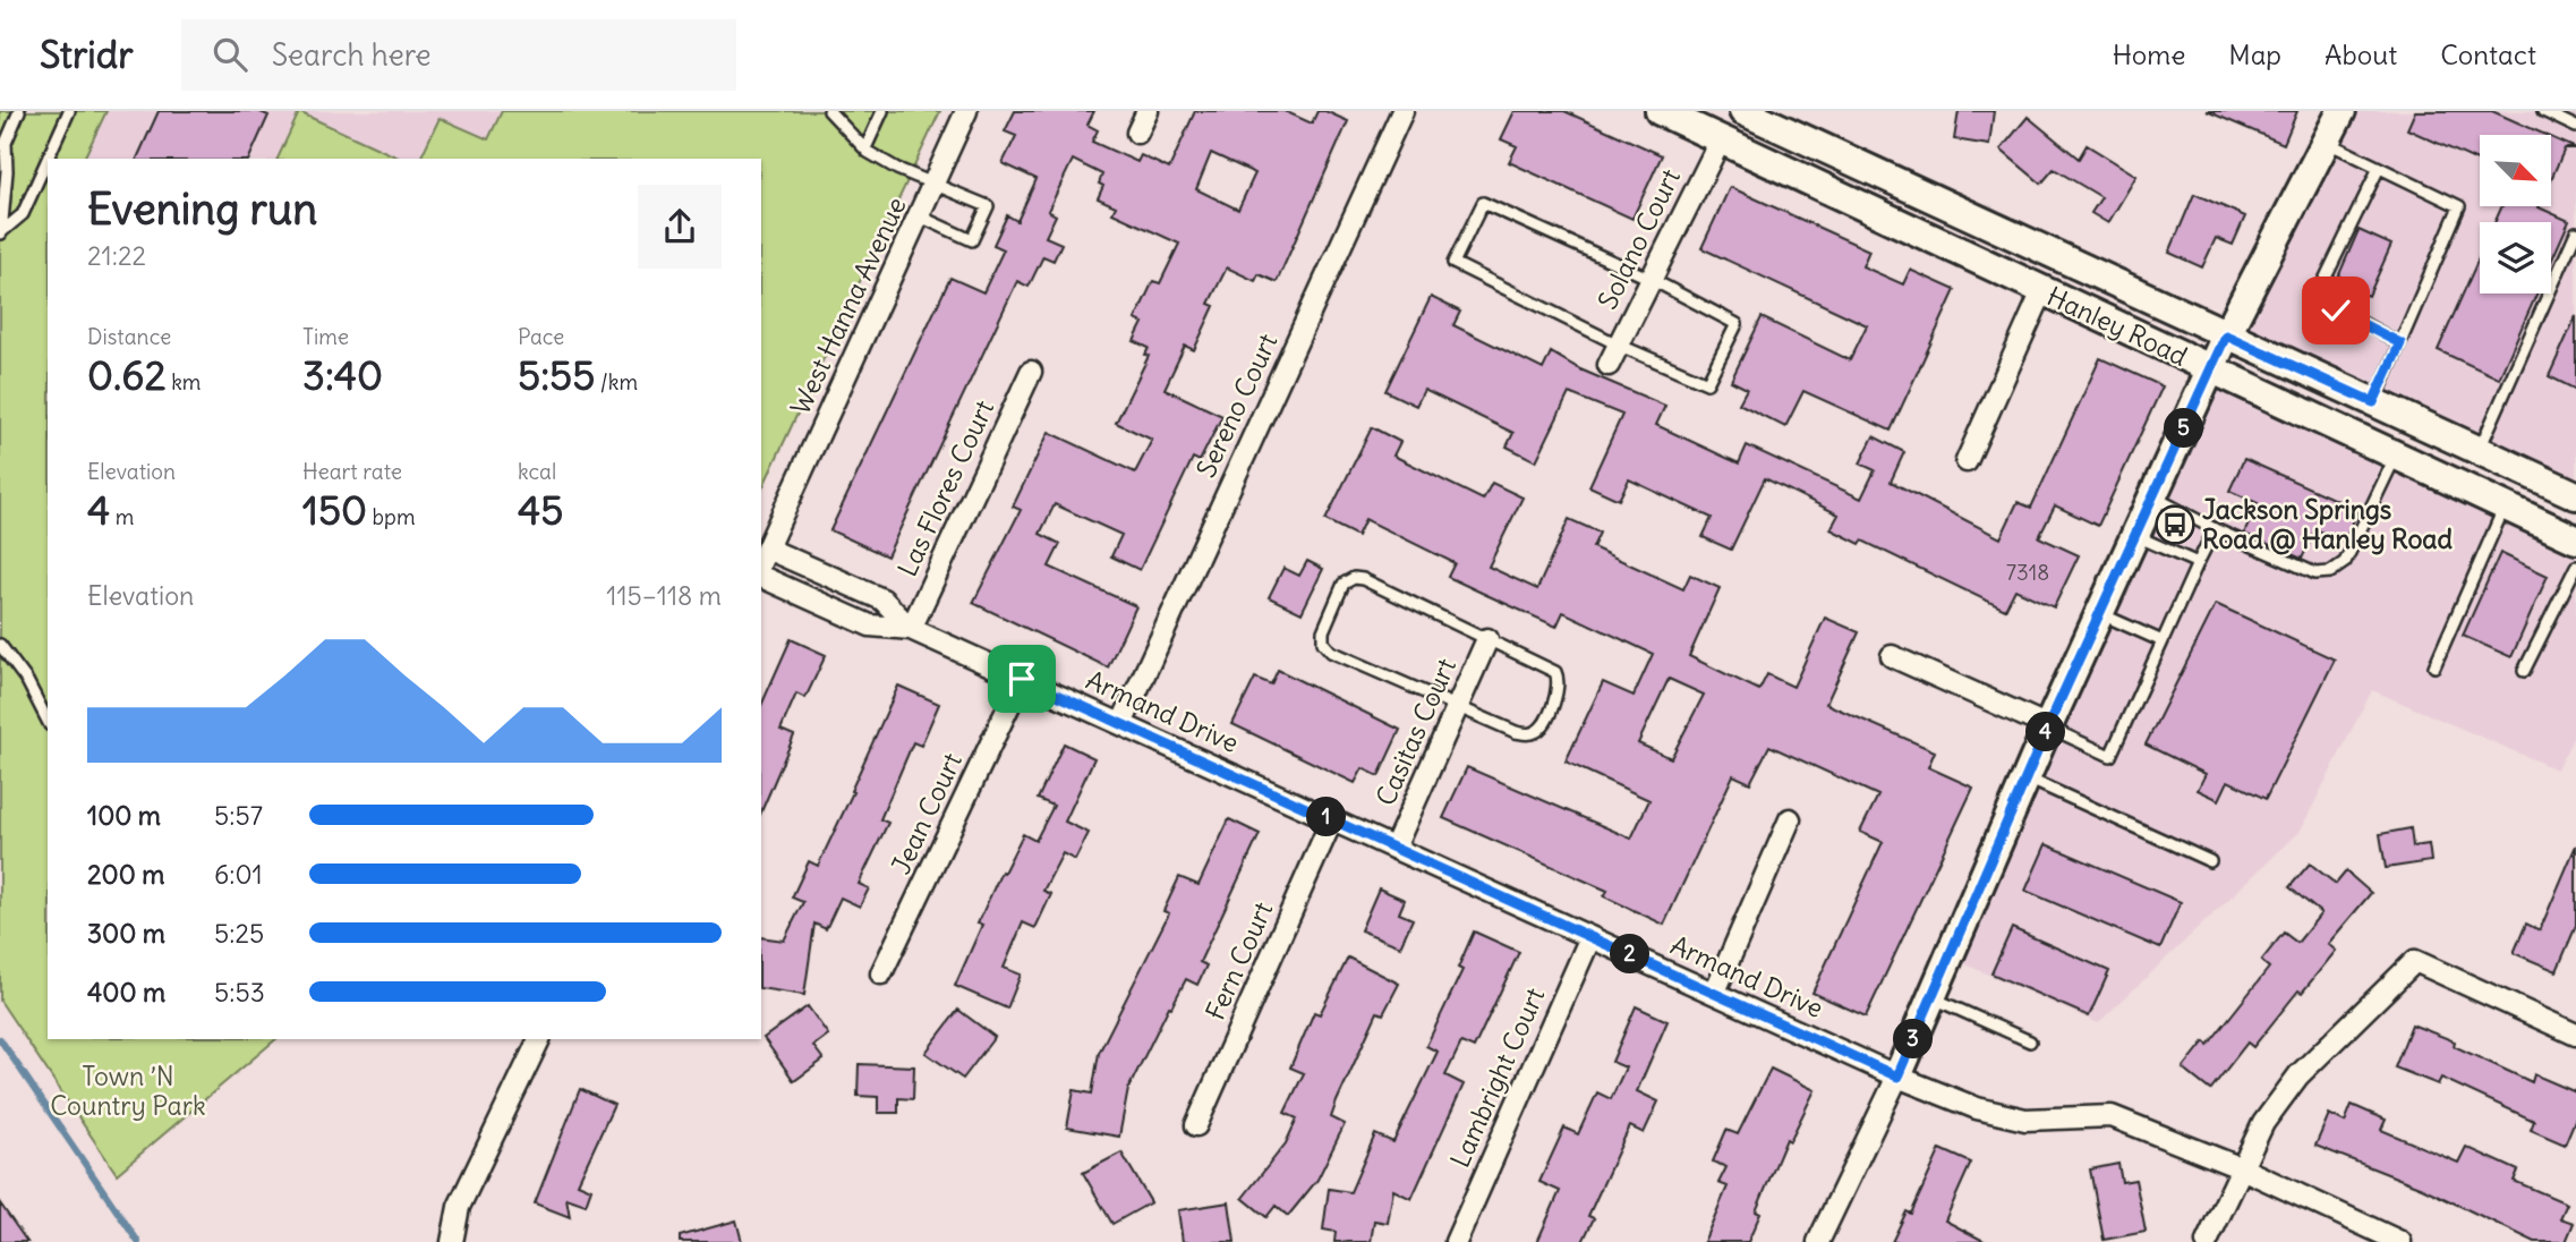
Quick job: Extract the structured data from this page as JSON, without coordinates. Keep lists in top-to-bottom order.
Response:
{
  "streets": {
    "main road": ["Hanley Road"],
    "street": [
      "Solano Court",
      "West Hanna Avenue",
      "Sereno Court",
      "Las Flores Court",
      "Armand Drive",
      "Casitas Court",
      "Jean Court",
      "Fern Court",
      "Lambright Court"
    ]
  },
  "crossings": [
    ["Solano Court", "Hanley Road"],
    ["West Hanna Avenue", "Armand Drive"],
    ["Sereno Court", "Armand Drive"],
    ["Las Flores Court", "Armand Drive"],
    ["Armand Drive", "Casitas Court"],
    ["Armand Drive", "Jean Court"],
    ["Armand Drive", "Fern Court"],
    ["Armand Drive", "Lambright Court"]
  ],
  "parks": ["Town ’N Country Park"],
  "places": {
    "bus stop": ["Jackson Springs Road @ Hanley Road"]
  },
  "house_numbers": ["7318"],
  "north": "bottom right",
  "page": {
    "header": "Stridr",
    "search": "Search here",
    "nav": [
      "Home",
      "Map",
      "About",
      "Contact"
    ],
    "heading": ["Evening run", "21:22"],
    "stats": [
      ["Distance", "0.62 km"],
      ["Time", "3:40"],
      ["Pace", "5:55 /km"],
      ["Elevation", "4 m"],
      ["Heart rate", "150 bpm"],
      ["kcal", "45"]
    ],
    "pins": [
      "5",
      "4",
      "1",
      "2",
      "3"
    ],
    "chart": ["Elevation", "115–118 m"],
    "list": [
      {
        "name": "100 m",
        "note": "5:57"
      },
      {
        "name": "200 m",
        "note": "6:01"
      },
      {
        "name": "300 m",
        "note": "5:25"
      },
      {
        "name": "400 m",
        "note": "5:53"
      }
    ]
  }
}
